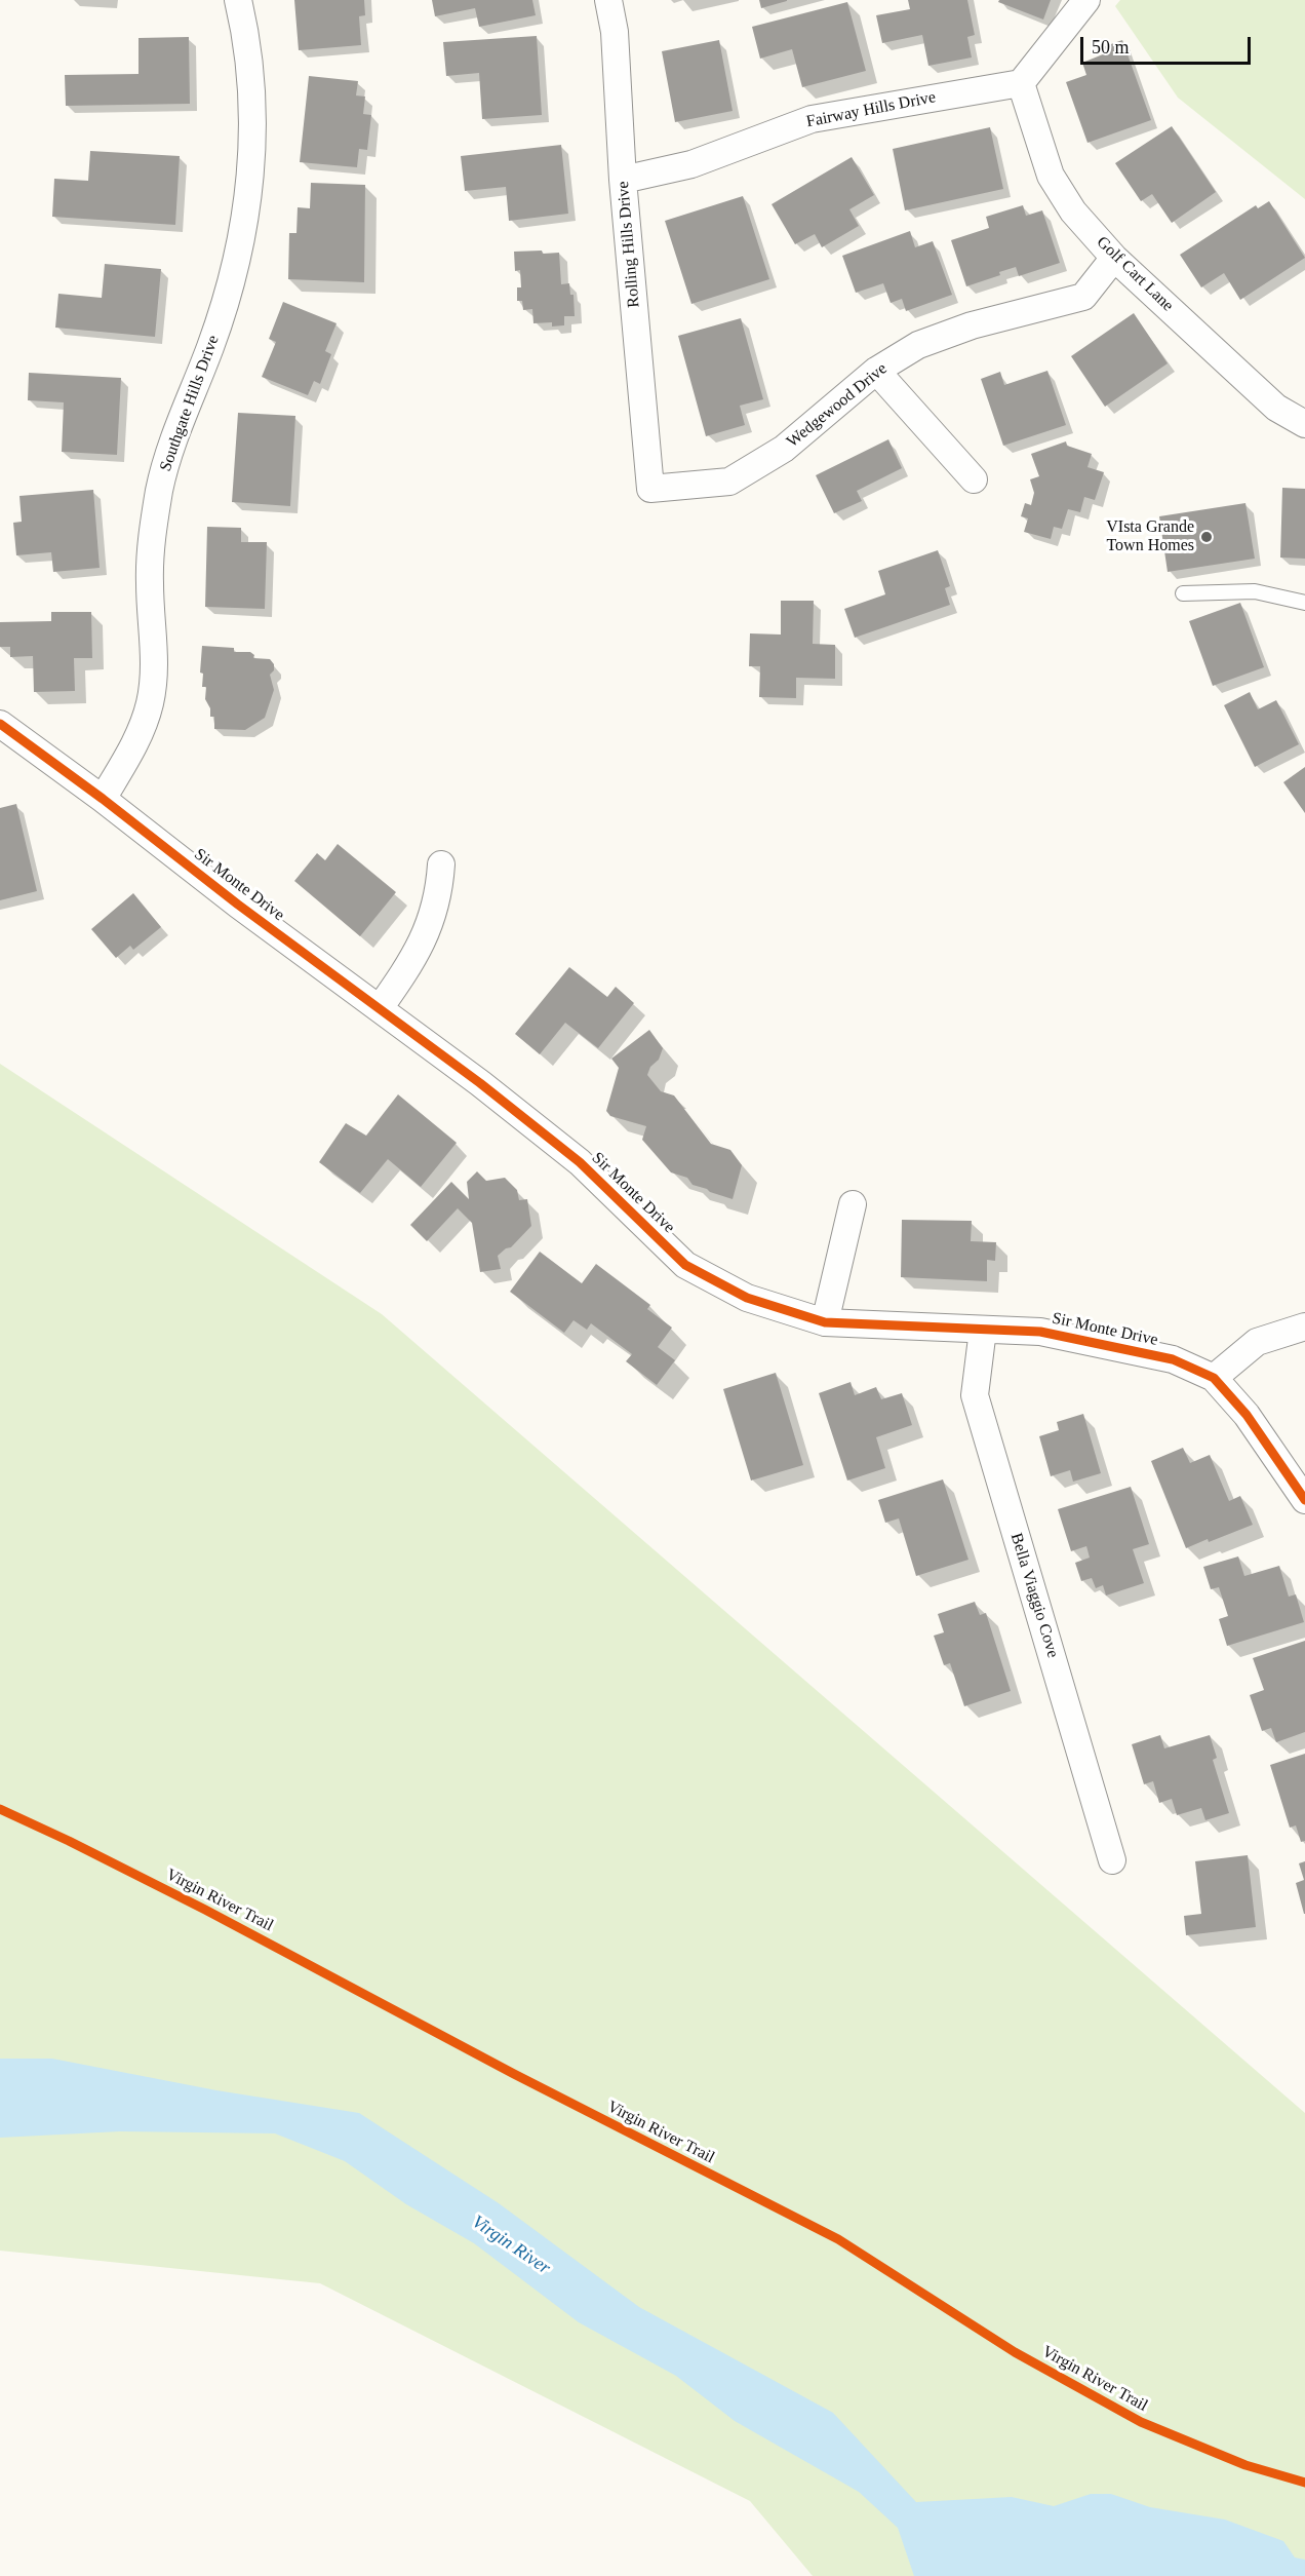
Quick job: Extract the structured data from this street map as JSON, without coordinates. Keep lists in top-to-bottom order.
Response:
{
  "streets": {
    "street": [
      "Fairway Hills Drive",
      "Rolling Hills Drive",
      "Golf Cart Lane",
      "Southgate Hills Drive",
      "Wedgewood Drive",
      "Sir Monte Drive",
      "Bella Viaggio Cove"
    ],
    "cycle path": ["Virgin River Trail"]
  },
  "crossings": [
    ["Fairway Hills Drive", "Rolling Hills Drive"],
    ["Fairway Hills Drive", "Golf Cart Lane"],
    ["Rolling Hills Drive", "Wedgewood Drive"],
    ["Golf Cart Lane", "Wedgewood Drive"],
    ["Southgate Hills Drive", "Sir Monte Drive"],
    ["Sir Monte Drive", "Bella Viaggio Cove"]
  ],
  "water": ["Virgin River"],
  "places": ["VIsta Grande Town Homes"],
  "scale_bar": "50 m"
}
